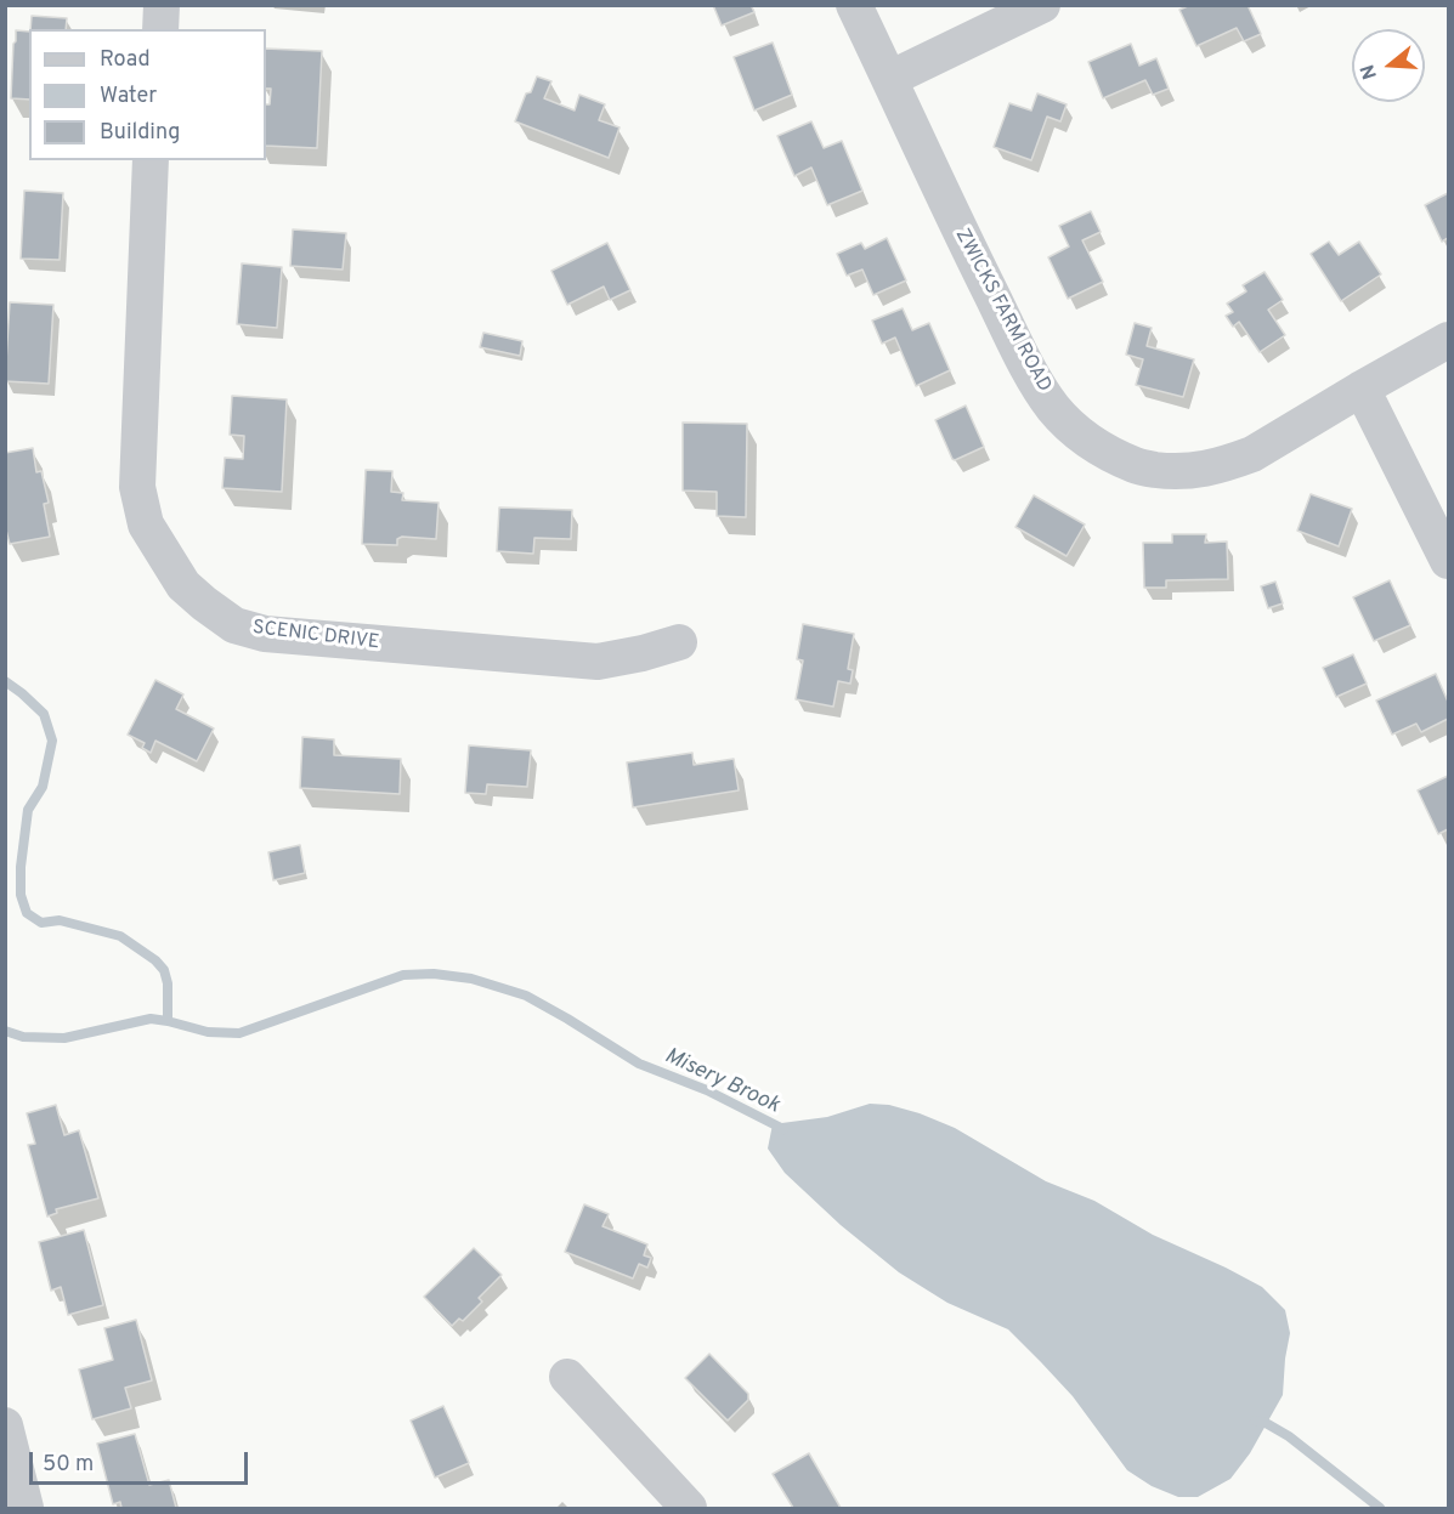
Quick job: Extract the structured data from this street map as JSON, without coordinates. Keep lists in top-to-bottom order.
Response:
{
  "streets": {
    "street": ["ZWICKS FARM ROAD", "SCENIC DRIVE"]
  },
  "water": ["Misery Brook"],
  "legend": ["Road", "Water", "Building"],
  "scale_bar": "50 m",
  "north": "left"
}
